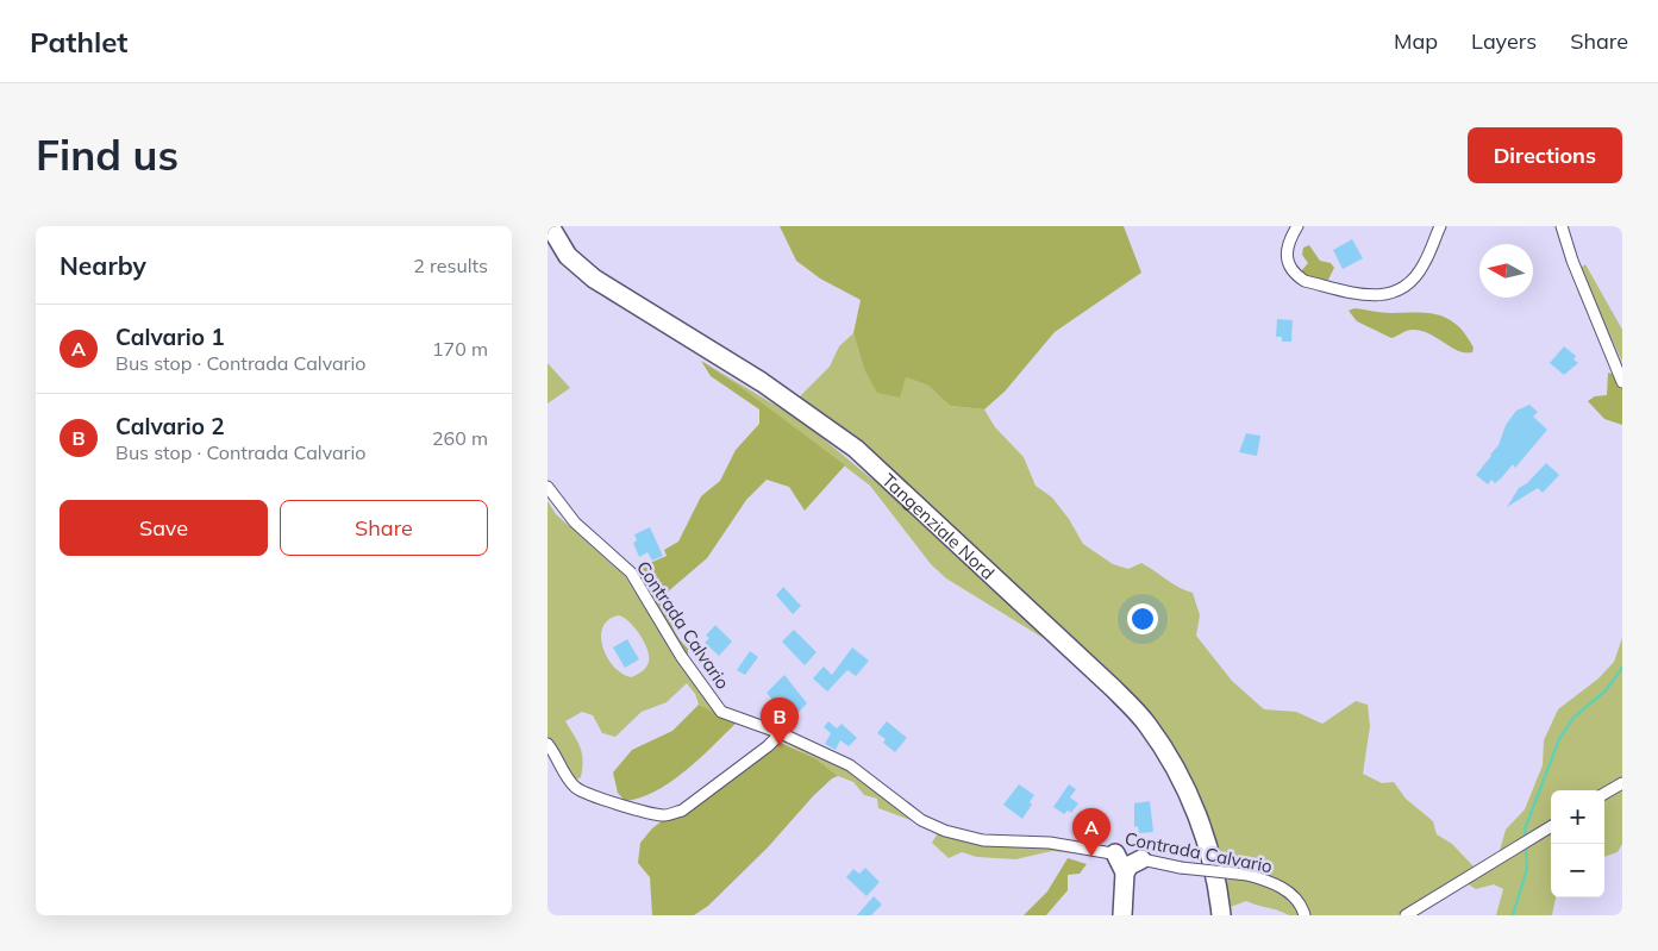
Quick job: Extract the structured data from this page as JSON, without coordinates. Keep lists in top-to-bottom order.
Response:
{
  "streets": {
    "main road": ["Tangenziale Nord"],
    "street": ["Contrada Calvario"]
  },
  "north": "left",
  "page": {
    "header": "Pathlet",
    "nav": ["Map", "Layers", "Share"],
    "buttons": [
      "Directions",
      ["Save", "Share"]
    ],
    "title": "Find us",
    "heading": ["Nearby", "2 results"],
    "list": [
      {
        "mark": "A",
        "name": "Calvario 1",
        "note": "Bus stop · Contrada Calvario",
        "value": "170 m"
      },
      {
        "mark": "B",
        "name": "Calvario 2",
        "note": "Bus stop · Contrada Calvario",
        "value": "260 m"
      }
    ],
    "pins": ["B", "A"],
    "map_buttons": ["+", "−"]
  }
}
